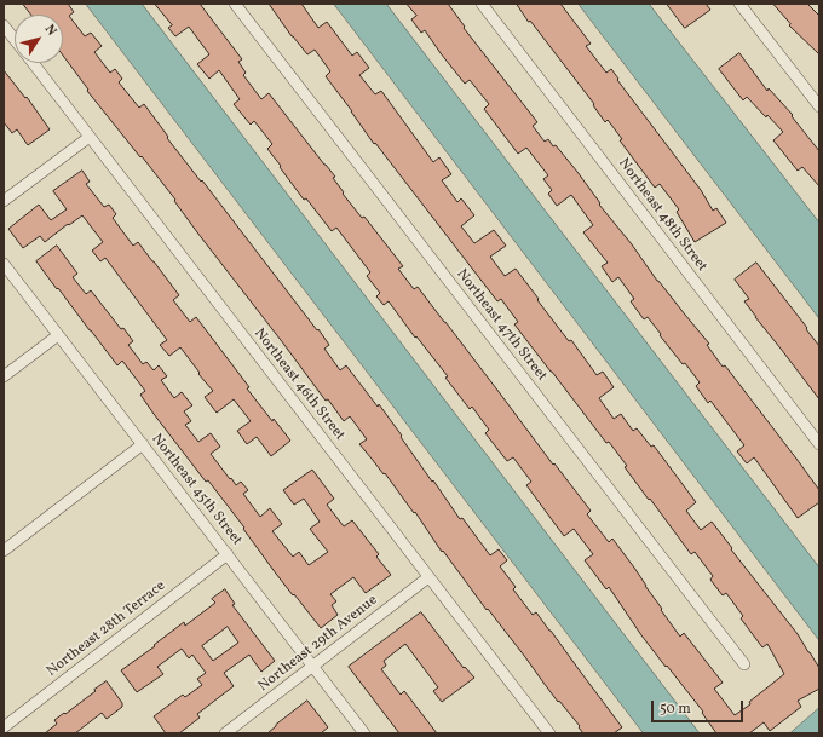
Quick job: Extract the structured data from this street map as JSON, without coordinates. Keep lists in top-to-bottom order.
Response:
{
  "streets": {
    "street": [
      "Northeast 48th Street",
      "Northeast 47th Street",
      "Northeast 46th Street",
      "Northeast 45th Street",
      "Northeast 28th Terrace",
      "Northeast 29th Avenue"
    ]
  },
  "crossings": [
    ["Northeast 46th Street", "Northeast 29th Avenue"],
    ["Northeast 45th Street", "Northeast 28th Terrace"],
    ["Northeast 45th Street", "Northeast 29th Avenue"]
  ],
  "scale_bar": "50 m",
  "north": "top right"
}
